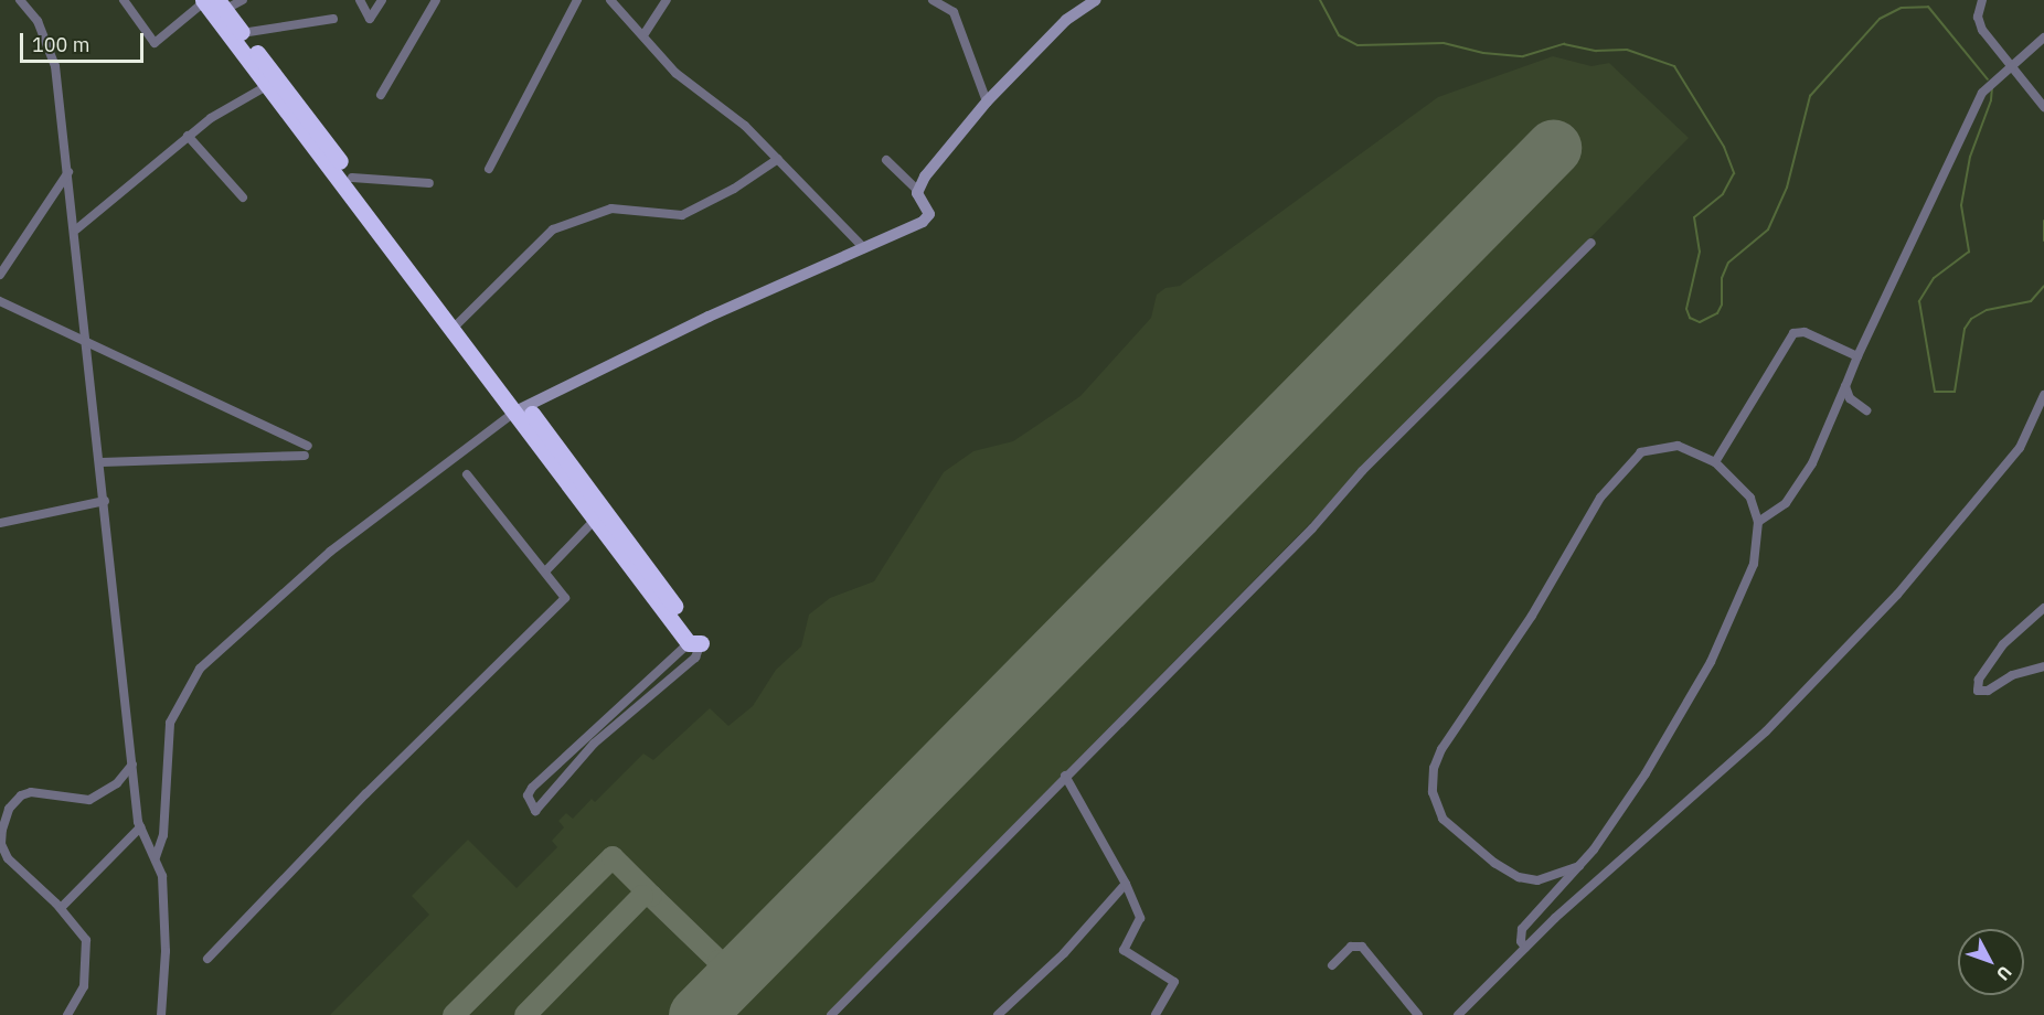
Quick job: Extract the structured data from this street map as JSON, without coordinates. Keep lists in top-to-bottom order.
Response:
{
  "scale_bar": "100 m",
  "north": "bottom right"
}
